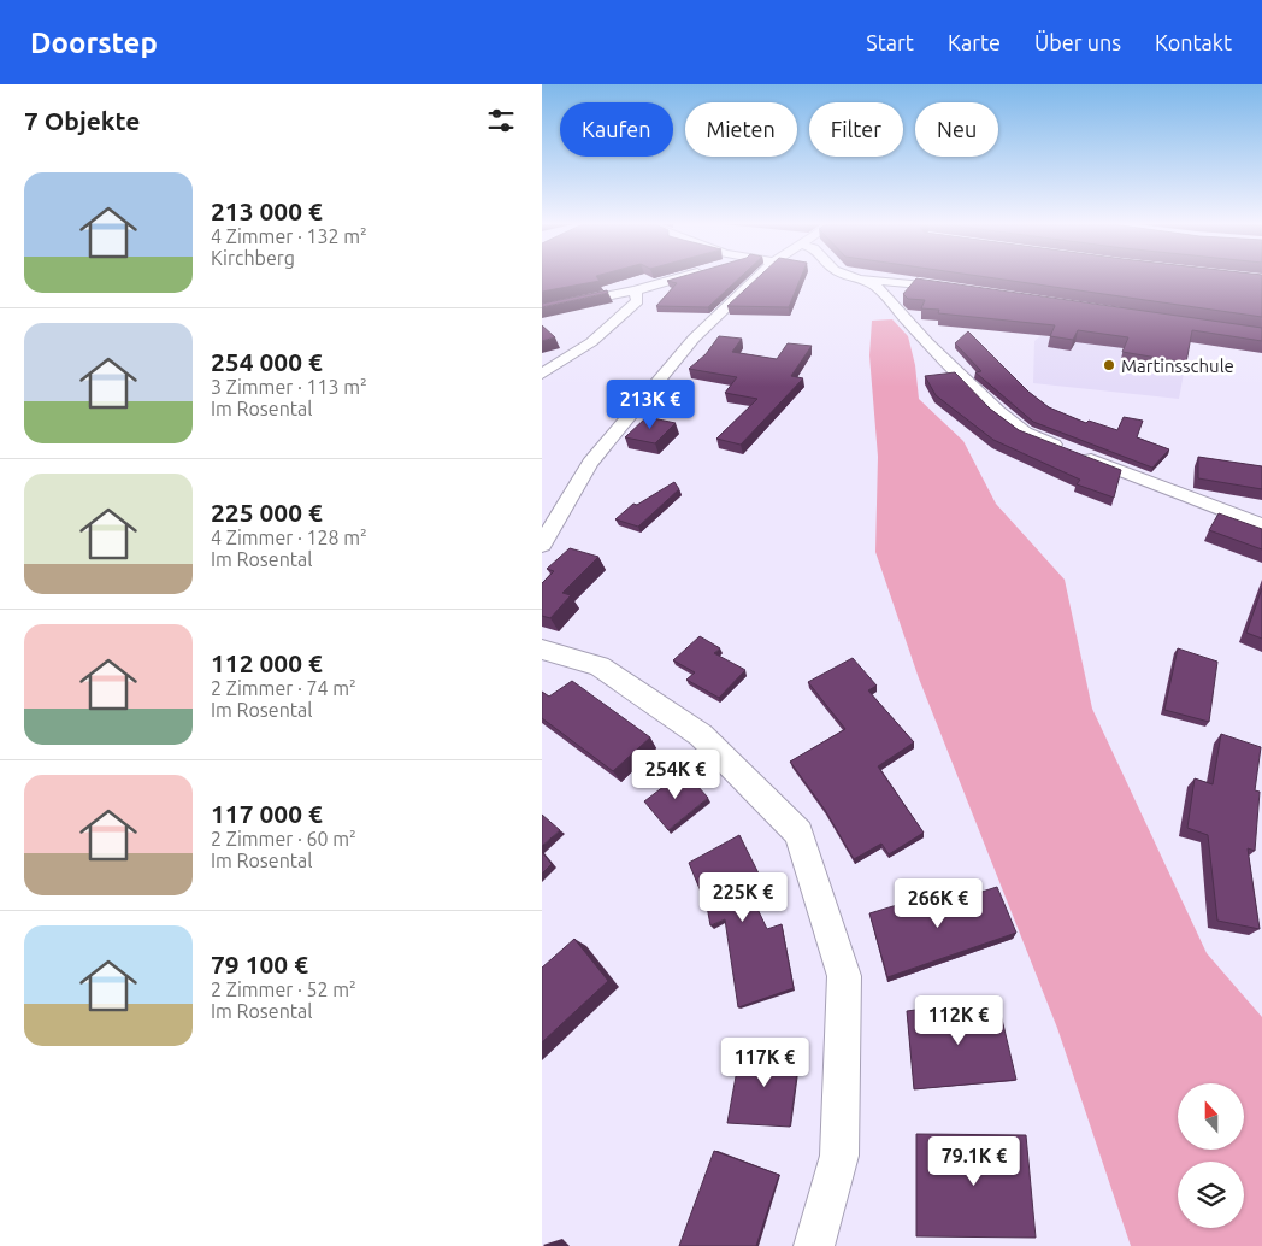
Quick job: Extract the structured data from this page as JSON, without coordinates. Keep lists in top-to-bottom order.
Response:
{
  "places": ["Martinsschule"],
  "north": "top",
  "page": {
    "header": "Doorstep",
    "nav": [
      "Start",
      "Karte",
      "Über uns",
      "Kontakt"
    ],
    "heading": "7 Objekte",
    "chip": [
      "Kaufen",
      "Mieten",
      "Filter",
      "Neu"
    ],
    "list": [
      {
        "name": "213 000 €",
        "note": "4 Zimmer · 132 m² · Kirchberg"
      },
      {
        "name": "254 000 €",
        "note": "3 Zimmer · 113 m² · Im Rosental"
      },
      {
        "name": "225 000 €",
        "note": "4 Zimmer · 128 m² · Im Rosental"
      },
      {
        "name": "112 000 €",
        "note": "2 Zimmer · 74 m² · Im Rosental"
      },
      {
        "name": "117 000 €",
        "note": "2 Zimmer · 60 m² · Im Rosental"
      },
      {
        "name": "79 100 €",
        "note": "2 Zimmer · 52 m² · Im Rosental"
      }
    ],
    "price": [
      "213K €",
      "254K €",
      "225K €",
      "266K €",
      "112K €",
      "117K €",
      "79.1K €"
    ]
  }
}
